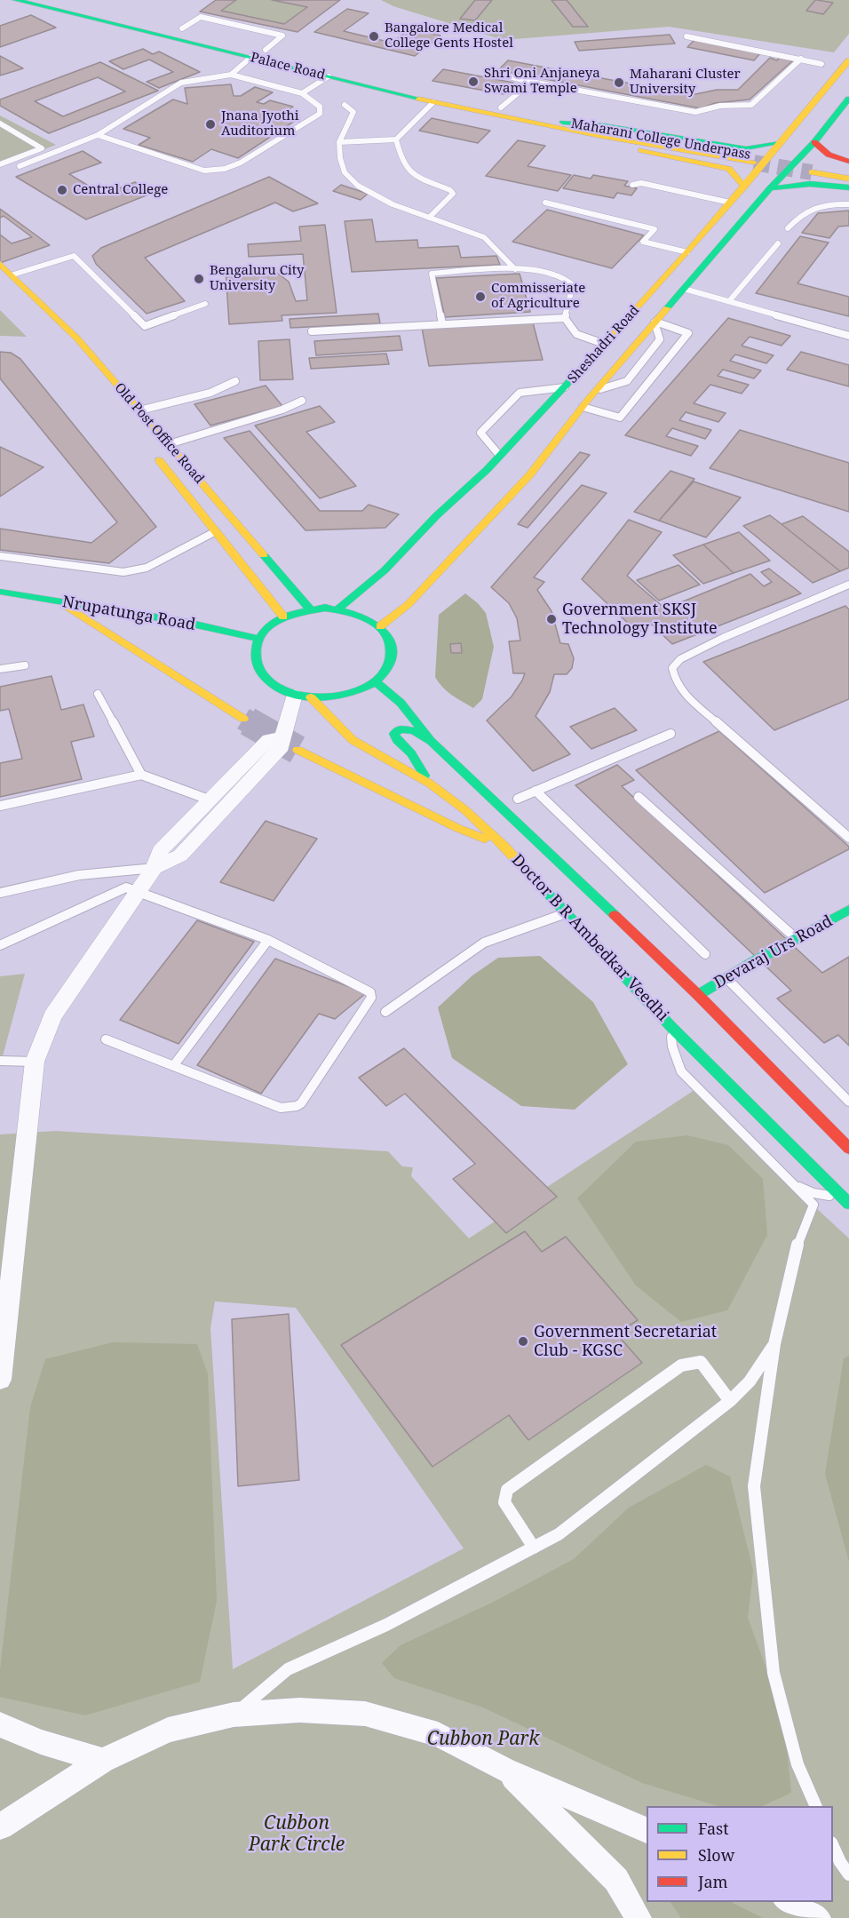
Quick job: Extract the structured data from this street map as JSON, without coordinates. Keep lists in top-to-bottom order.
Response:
{
  "streets": {
    "main road": [
      "Palace Road",
      "Maharani College Underpass",
      "Sheshadri Road",
      "Old Post Office Road",
      "Nrupatunga Road",
      "Doctor B R Ambedkar Veedhi",
      "Devaraj Urs Road"
    ]
  },
  "crossings": [
    ["Palace Road", "Maharani College Underpass"],
    ["Sheshadri Road", "Old Post Office Road"],
    ["Sheshadri Road", "Nrupatunga Road"],
    ["Sheshadri Road", "Doctor B R Ambedkar Veedhi"],
    ["Old Post Office Road", "Nrupatunga Road"],
    ["Old Post Office Road", "Doctor B R Ambedkar Veedhi"],
    ["Nrupatunga Road", "Doctor B R Ambedkar Veedhi"],
    ["Doctor B R Ambedkar Veedhi", "Devaraj Urs Road"]
  ],
  "parks": ["Cubbon Park", "Cubbon Park Circle"],
  "places": [
    "Bangalore Medical College Gents Hostel",
    "Shri Oni Anjaneya Swami Temple",
    "Maharani Cluster University",
    "Jnana Jyothi Auditorium",
    "Central College",
    "Bengaluru City University",
    "Commisseriate of Agriculture",
    "Government SKSJ Technology Institute",
    "Government Secretariat Club - KGSC"
  ],
  "legend": ["Fast", "Slow", "Jam"]
}
